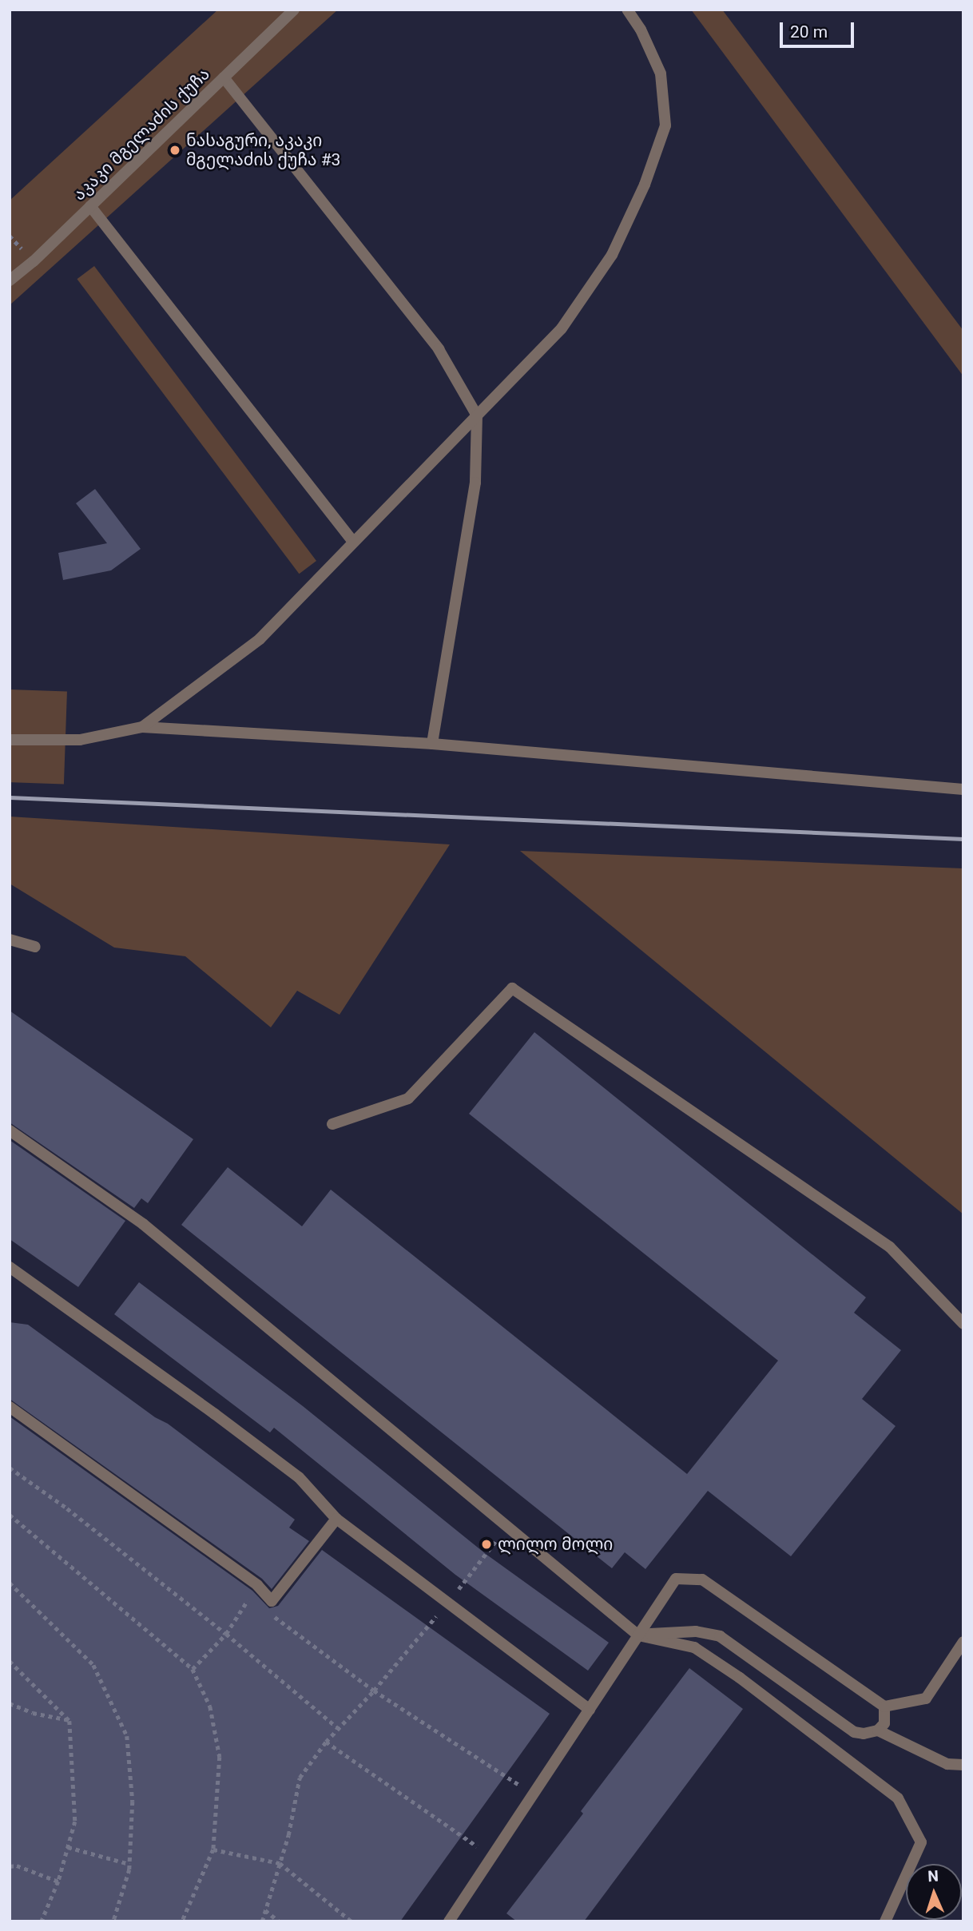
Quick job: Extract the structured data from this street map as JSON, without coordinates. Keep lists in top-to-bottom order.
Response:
{
  "streets": {
    "street": ["აკაკი მგელაძის ქუჩა"]
  },
  "places": ["ნასაგური, აკაკი მგელაძის ქუჩა #3", "ლილო მოლი"],
  "scale_bar": "20 m",
  "north": "top"
}
